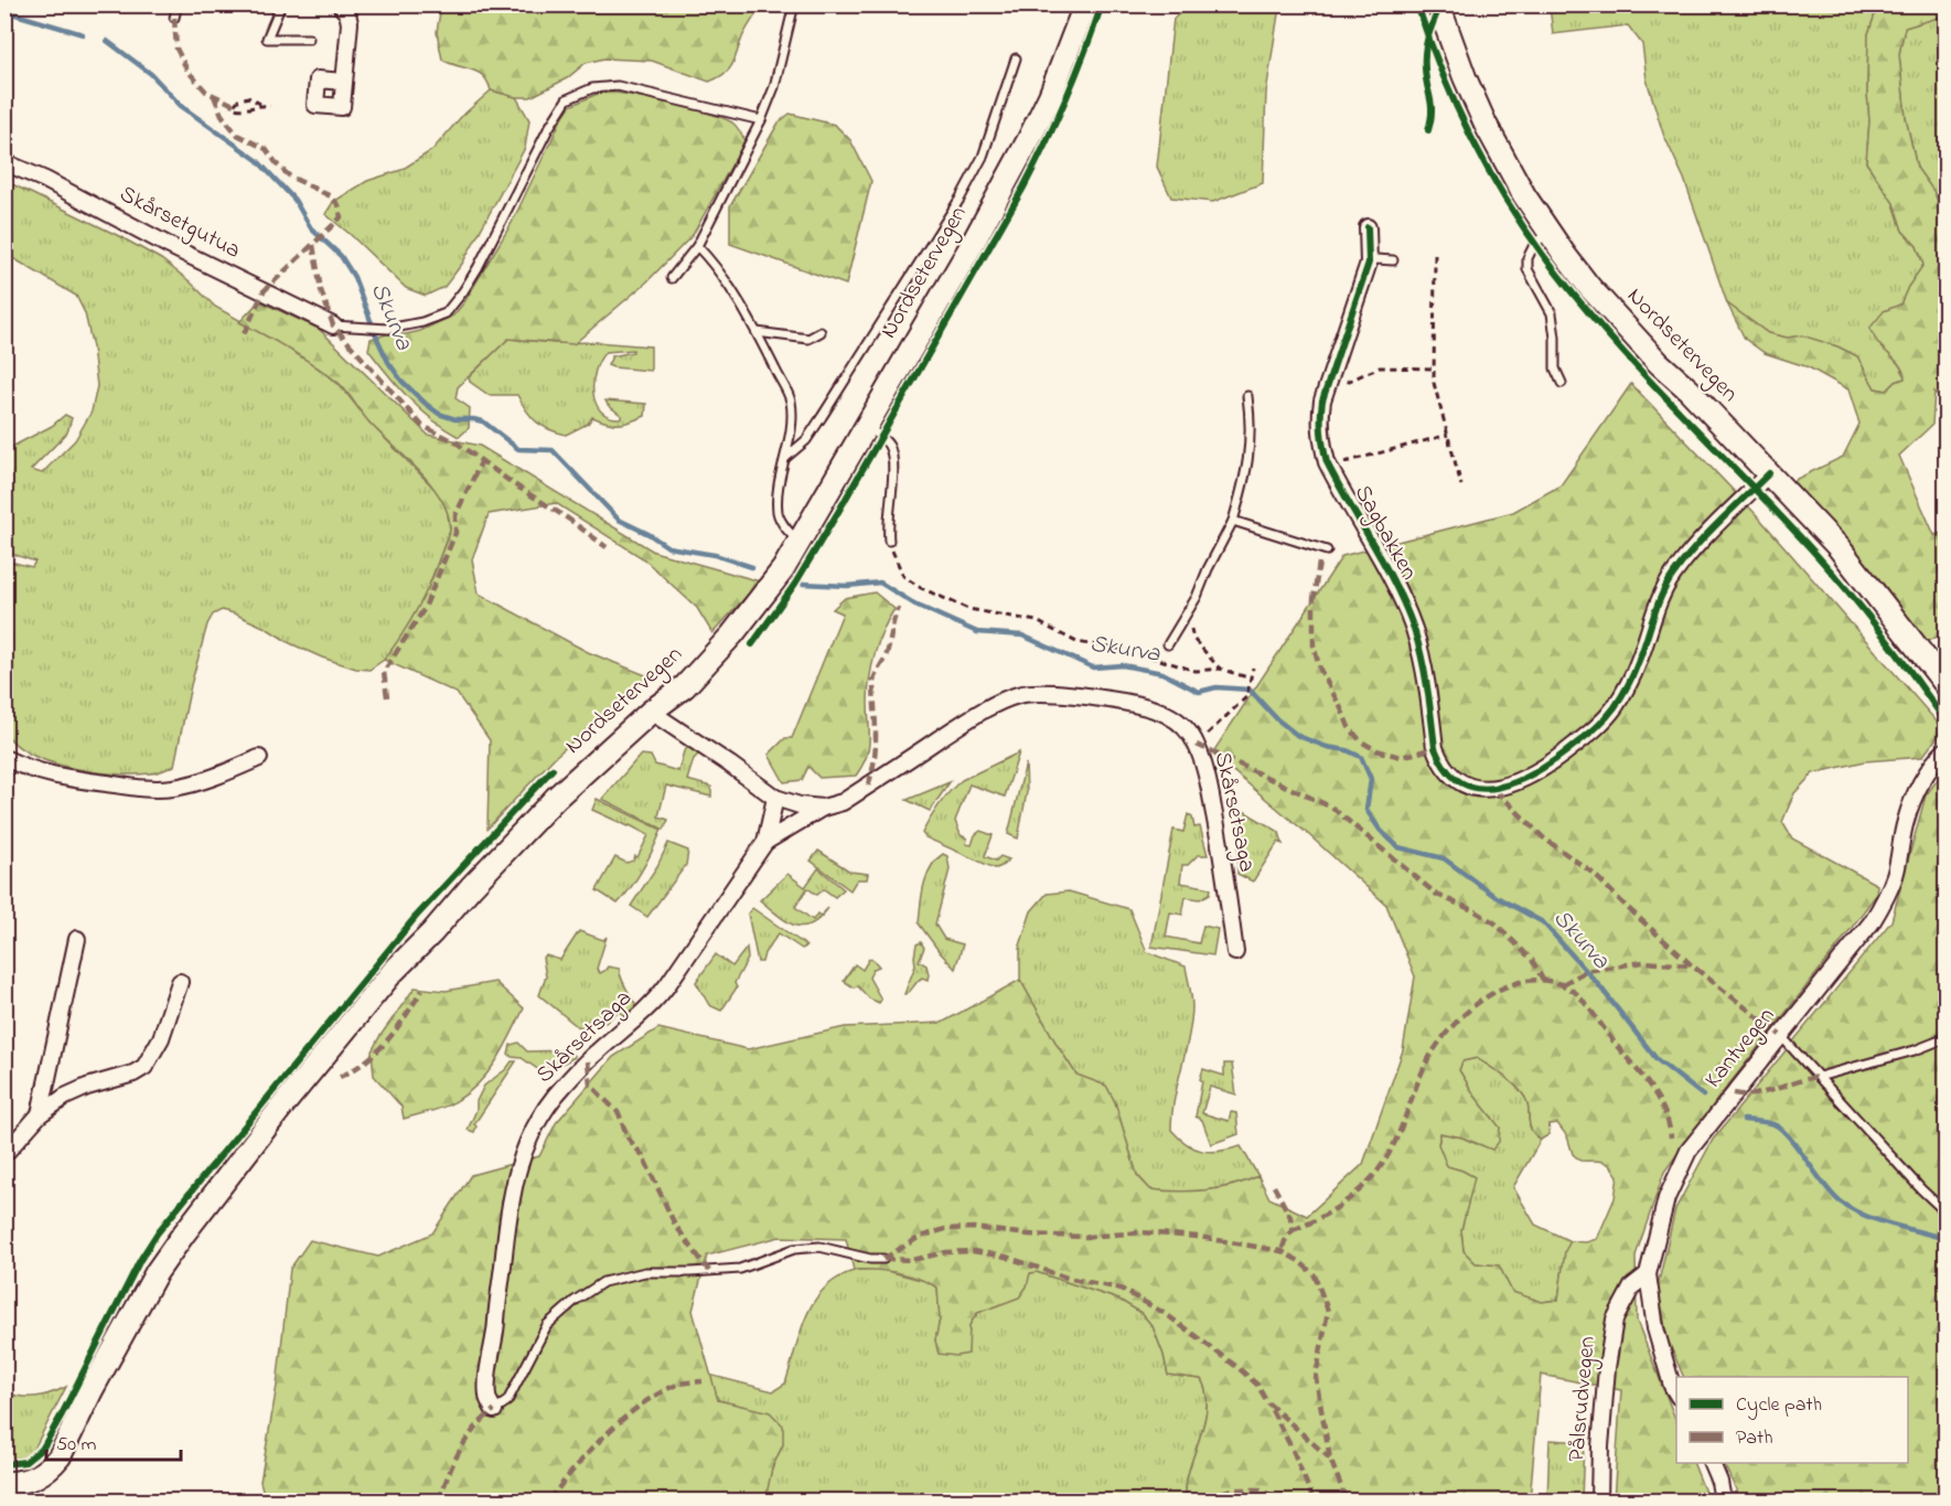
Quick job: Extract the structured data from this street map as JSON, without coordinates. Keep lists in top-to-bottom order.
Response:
{
  "streets": {
    "main road": ["Nordsetervegen"],
    "street": [
      "Skårsetgutua",
      "Sagbakken",
      "Skårsetsaga",
      "Kantvegen",
      "Pålsrudvegen"
    ]
  },
  "crossings": [
    ["Nordsetervegen", "Sagbakken"],
    ["Kantvegen", "Pålsrudvegen"]
  ],
  "water": ["Skurva"],
  "legend": ["Cycle path", "Path"],
  "scale_bar": "50 m"
}
